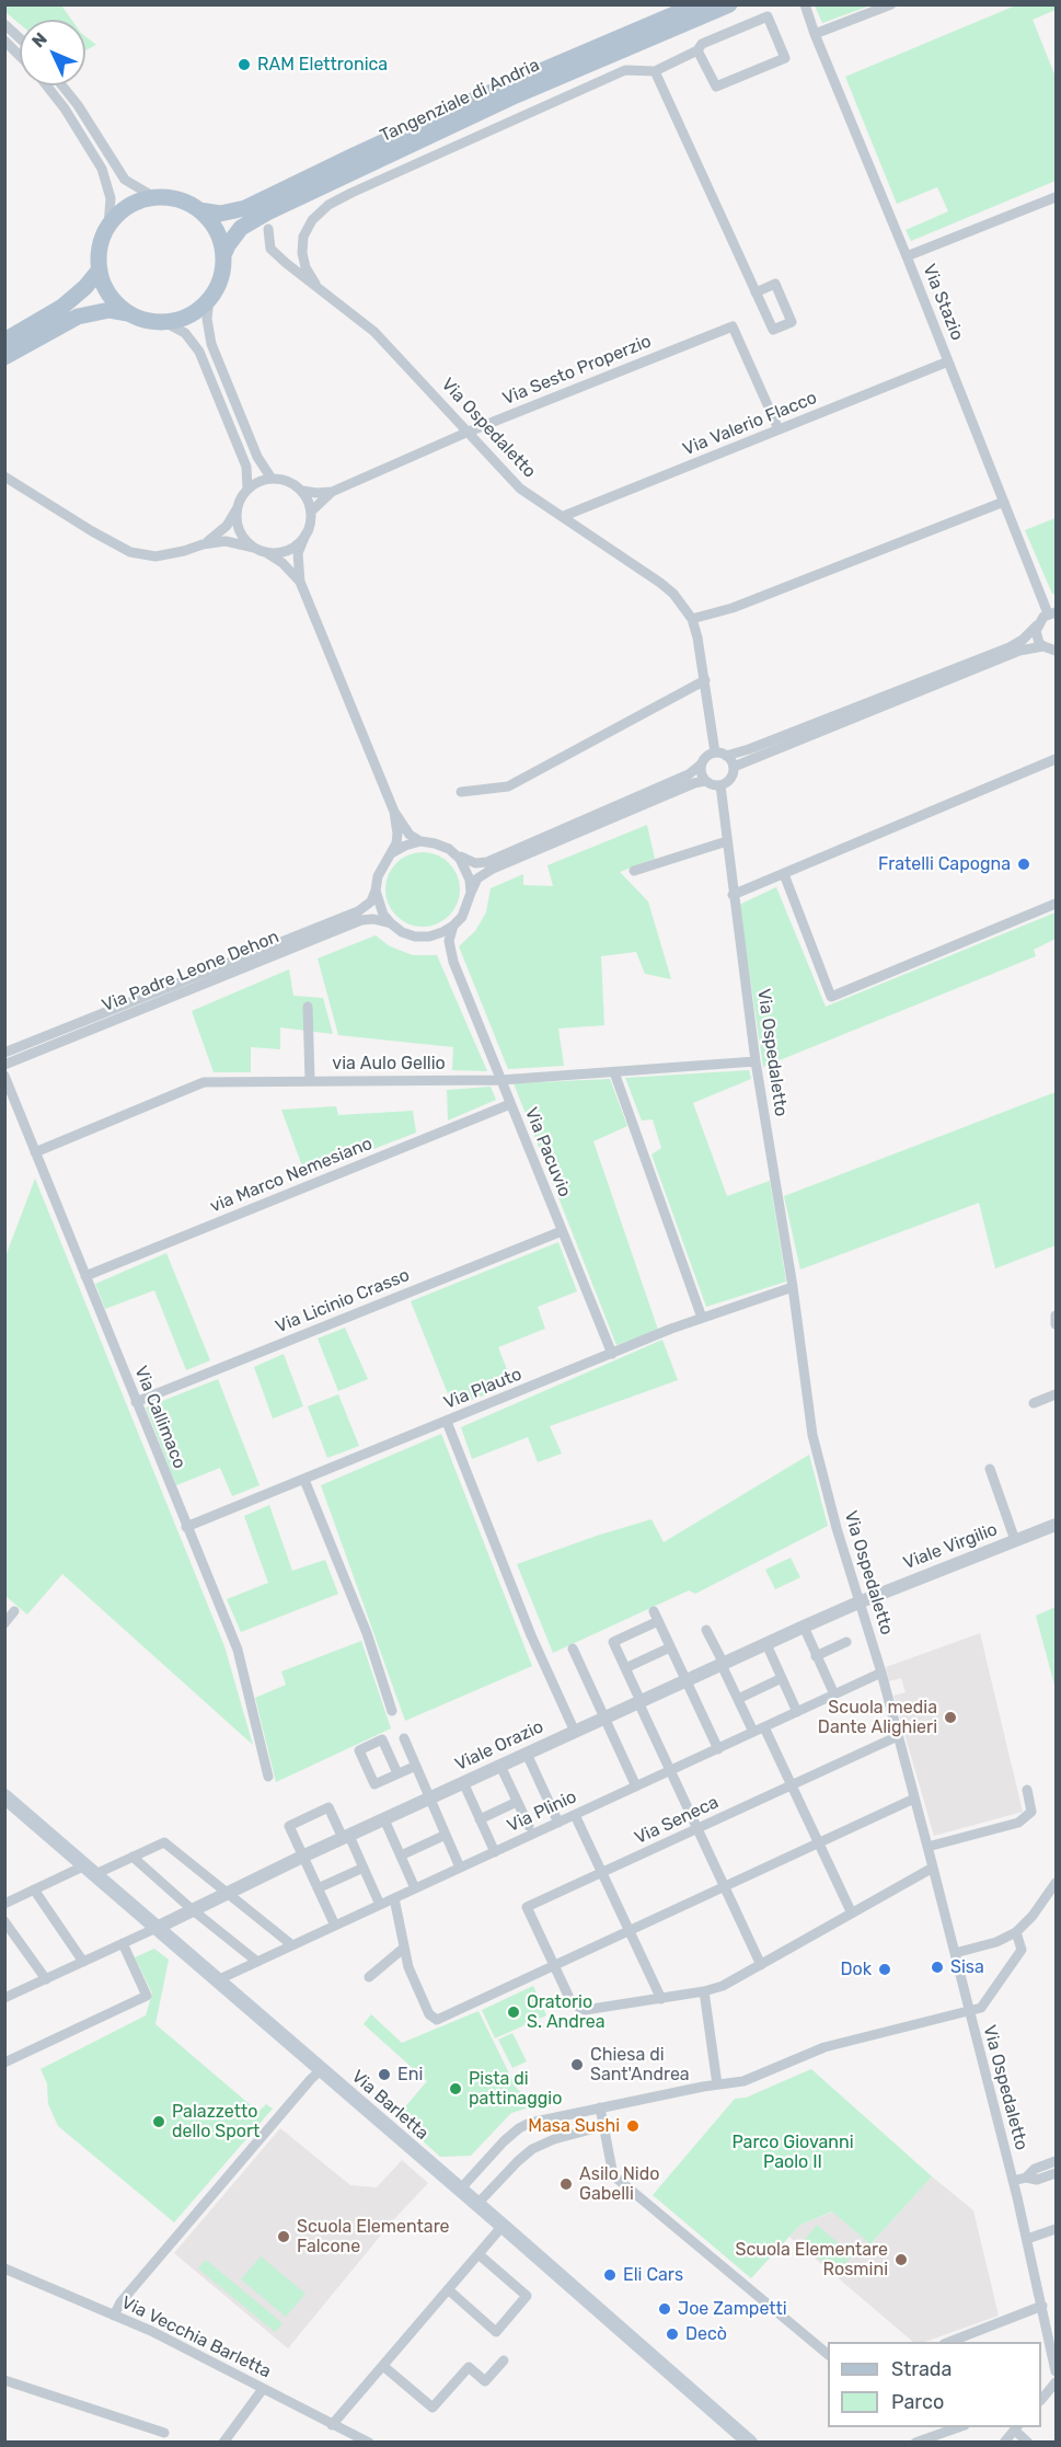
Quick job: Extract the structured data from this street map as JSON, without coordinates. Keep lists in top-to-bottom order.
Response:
{
  "streets": {
    "main road": ["Tangenziale di Andria", "Via Barletta"],
    "street": [
      "Via Stazio",
      "Via Sesto Properzio",
      "Via Valerio Flacco",
      "Via Ospedaletto",
      "Via Padre Leone Dehon",
      "via Aulo Gellio",
      "Via Pacuvio",
      "via Marco Nemesiano",
      "Via Licinio Crasso",
      "Via Plauto",
      "Via Callimaco",
      "Viale Virgilio",
      "Viale Orazio",
      "Via Plinio",
      "Via Seneca",
      "Via Vecchia Barletta"
    ]
  },
  "crossings": [
    ["Via Stazio", "Via Valerio Flacco"],
    ["Via Sesto Properzio", "Via Valerio Flacco"],
    ["Via Sesto Properzio", "Via Ospedaletto"],
    ["Via Valerio Flacco", "Via Ospedaletto"],
    ["Via Ospedaletto", "via Aulo Gellio"],
    ["Via Ospedaletto", "Via Plauto"],
    ["Via Ospedaletto", "Viale Virgilio"],
    ["Via Ospedaletto", "Viale Orazio"],
    ["Via Ospedaletto", "Via Plinio"],
    ["Via Ospedaletto", "Via Seneca"],
    ["Via Padre Leone Dehon", "Via Pacuvio"],
    ["via Aulo Gellio", "Via Pacuvio"],
    ["via Aulo Gellio", "Via Callimaco"],
    ["Via Pacuvio", "via Marco Nemesiano"],
    ["Via Pacuvio", "Via Licinio Crasso"],
    ["Via Pacuvio", "Via Plauto"],
    ["via Marco Nemesiano", "Via Callimaco"],
    ["Via Licinio Crasso", "Via Callimaco"],
    ["Via Plauto", "Via Callimaco"],
    ["Viale Virgilio", "Viale Orazio"],
    ["Viale Orazio", "Via Barletta"],
    ["Via Plinio", "Via Barletta"]
  ],
  "parks": ["Parco Giovanni Paolo II"],
  "places": [
    "RAM Elettronica",
    "Fratelli Capogna",
    "Scuola media Dante Alighieri",
    "Sisa",
    "Dok",
    "Oratorio S. Andrea",
    "Chiesa di Sant'Andrea",
    "Eni",
    "Pista di pattinaggio",
    "Palazzetto dello Sport",
    "Masa Sushi",
    "Asilo Nido Gabelli",
    "Scuola Elementare Falcone",
    "Scuola Elementare Rosmini",
    "Eli Cars",
    "Joe Zampetti",
    "Decò"
  ],
  "legend": ["Strada", "Parco"],
  "north": "top left"
}
